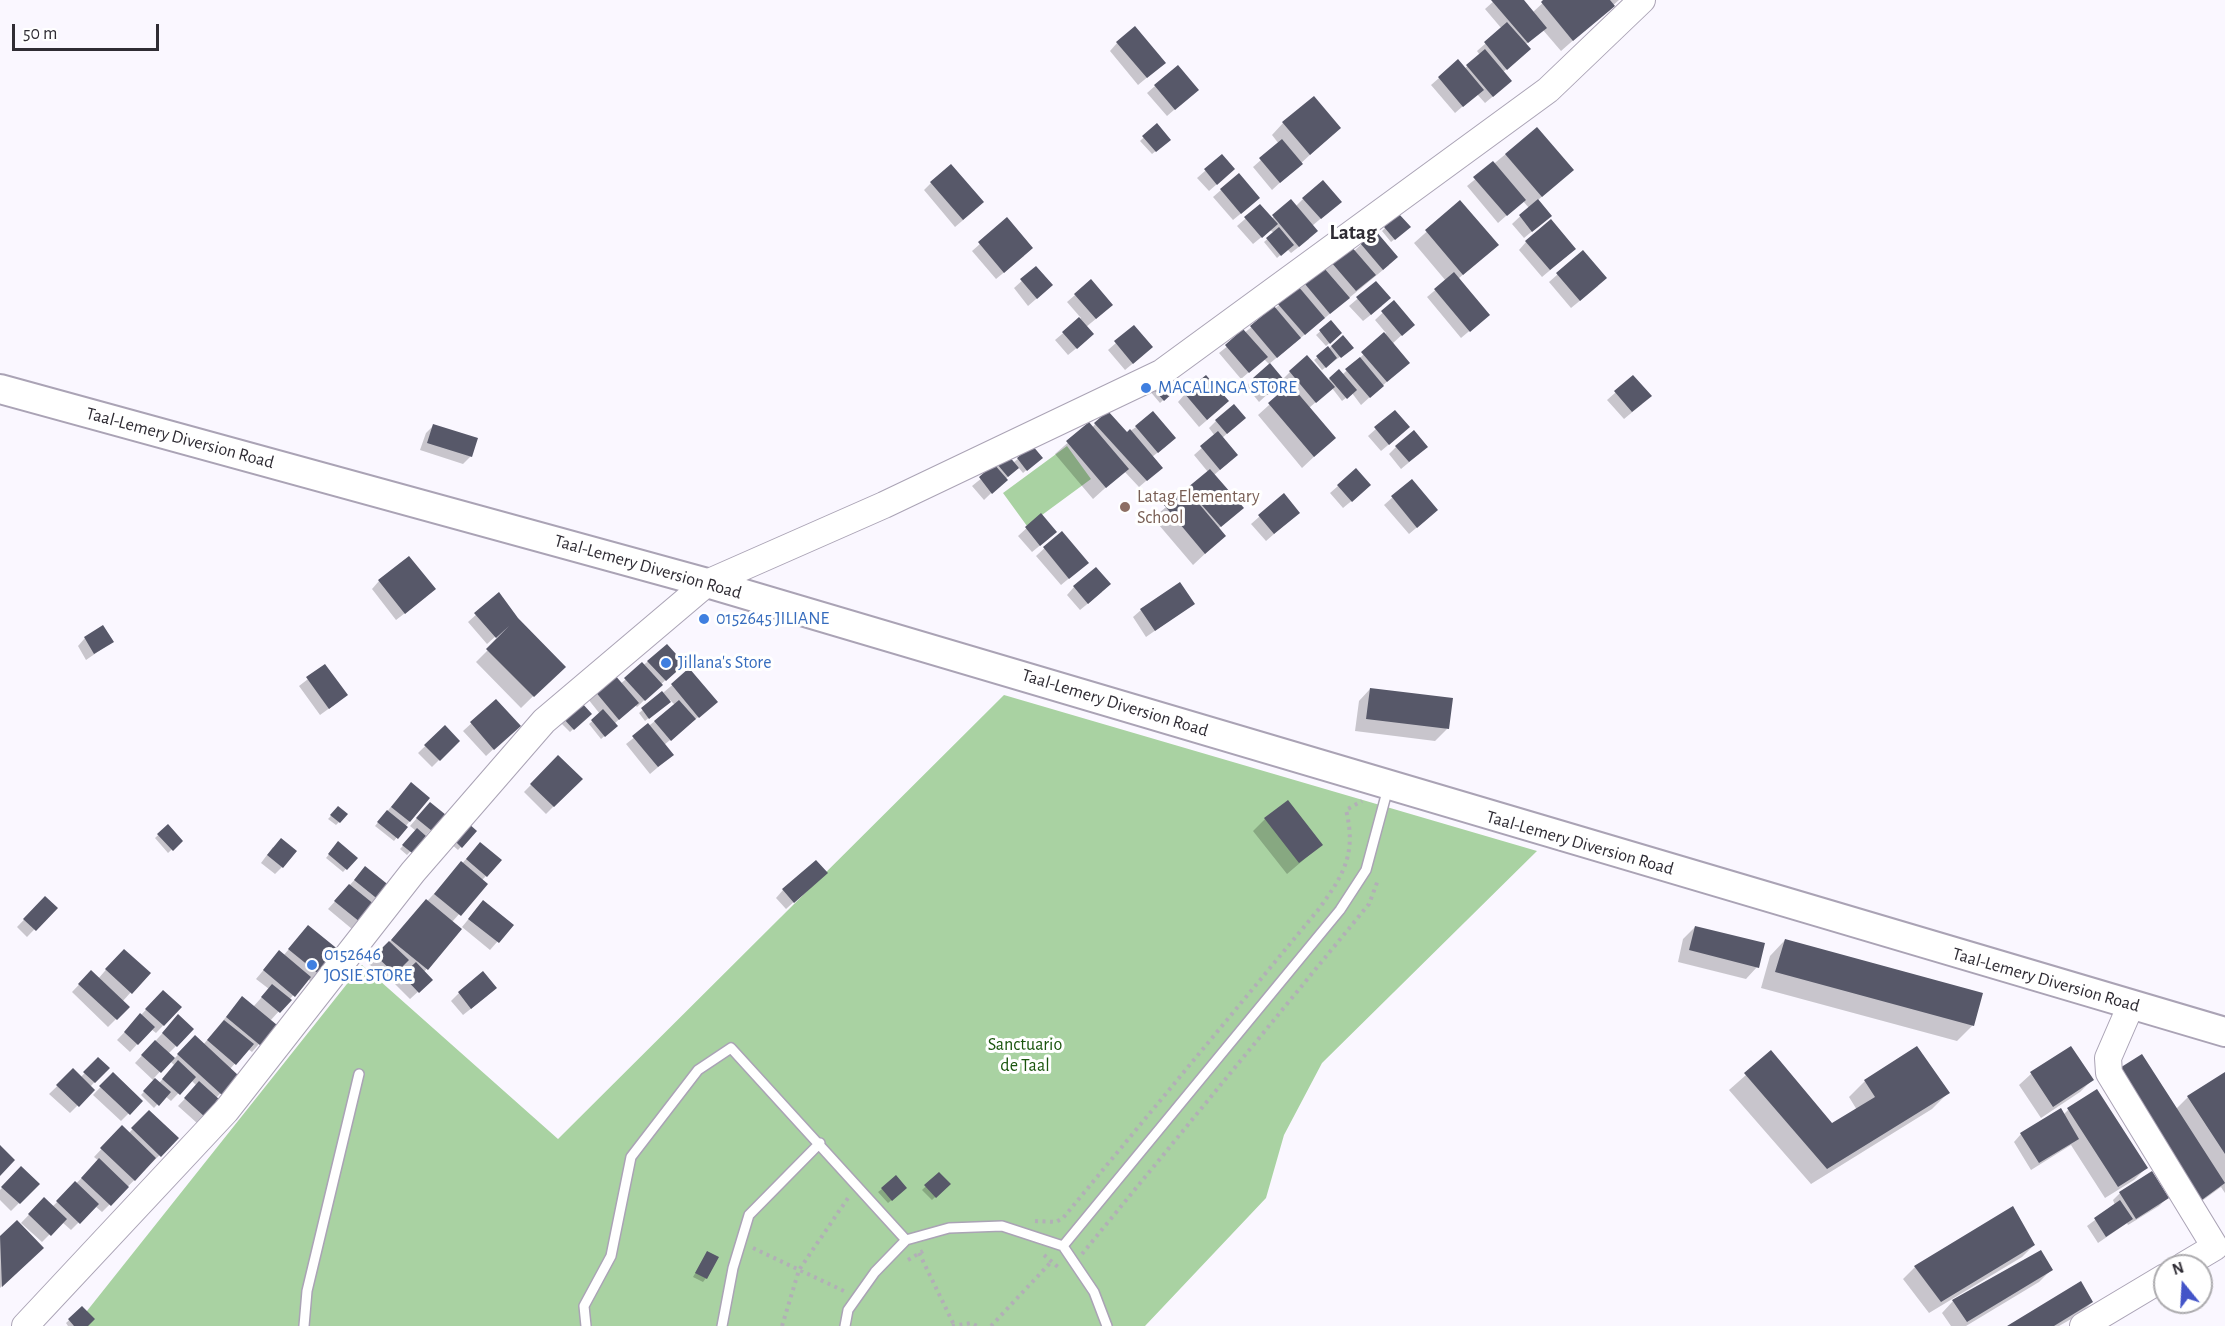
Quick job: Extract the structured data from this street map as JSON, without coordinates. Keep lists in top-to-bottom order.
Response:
{
  "streets": {
    "main road": ["Taal-Lemery Diversion Road"]
  },
  "districts": ["Latag"],
  "parks": ["Sanctuario de Taal"],
  "places": [
    "MACALINGA STORE",
    "Latag Elementary School",
    "0152645 JILIANE",
    "Jillana's Store",
    "0152646 JOSIE STORE"
  ],
  "scale_bar": "50 m",
  "north": "top"
}
